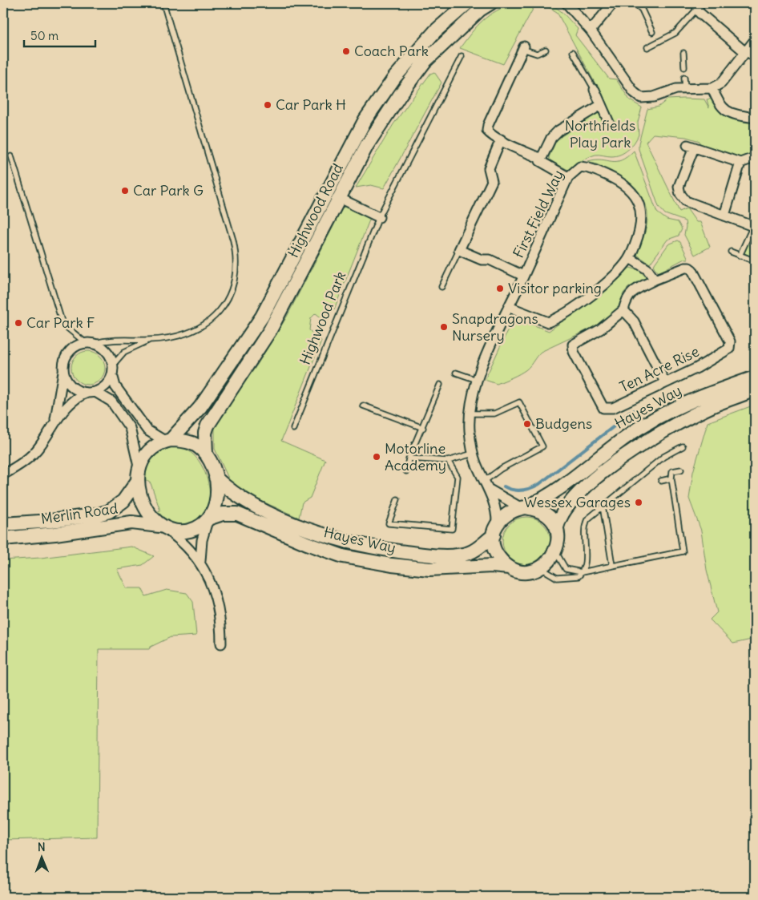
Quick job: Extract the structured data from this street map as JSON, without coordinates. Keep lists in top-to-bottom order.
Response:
{
  "streets": {
    "street": [
      "Highwood Road",
      "First Field Way",
      "Ten Acre Rise",
      "Hayes Way",
      "Merlin Road"
    ],
    "lane": ["Highwood Park"]
  },
  "crossings": [
    ["Highwood Road", "Hayes Way"],
    ["Highwood Road", "Merlin Road"],
    ["First Field Way", "Hayes Way"],
    ["Hayes Way", "Merlin Road"]
  ],
  "parks": ["Northfields Play Park"],
  "places": [
    "Coach Park",
    "Car Park H",
    "Car Park G",
    "Visitor parking",
    "Car Park F",
    "Snapdragons Nursery",
    "Budgens",
    "Motorline Academy",
    "Wessex Garages"
  ],
  "scale_bar": "50 m",
  "north": "top"
}
